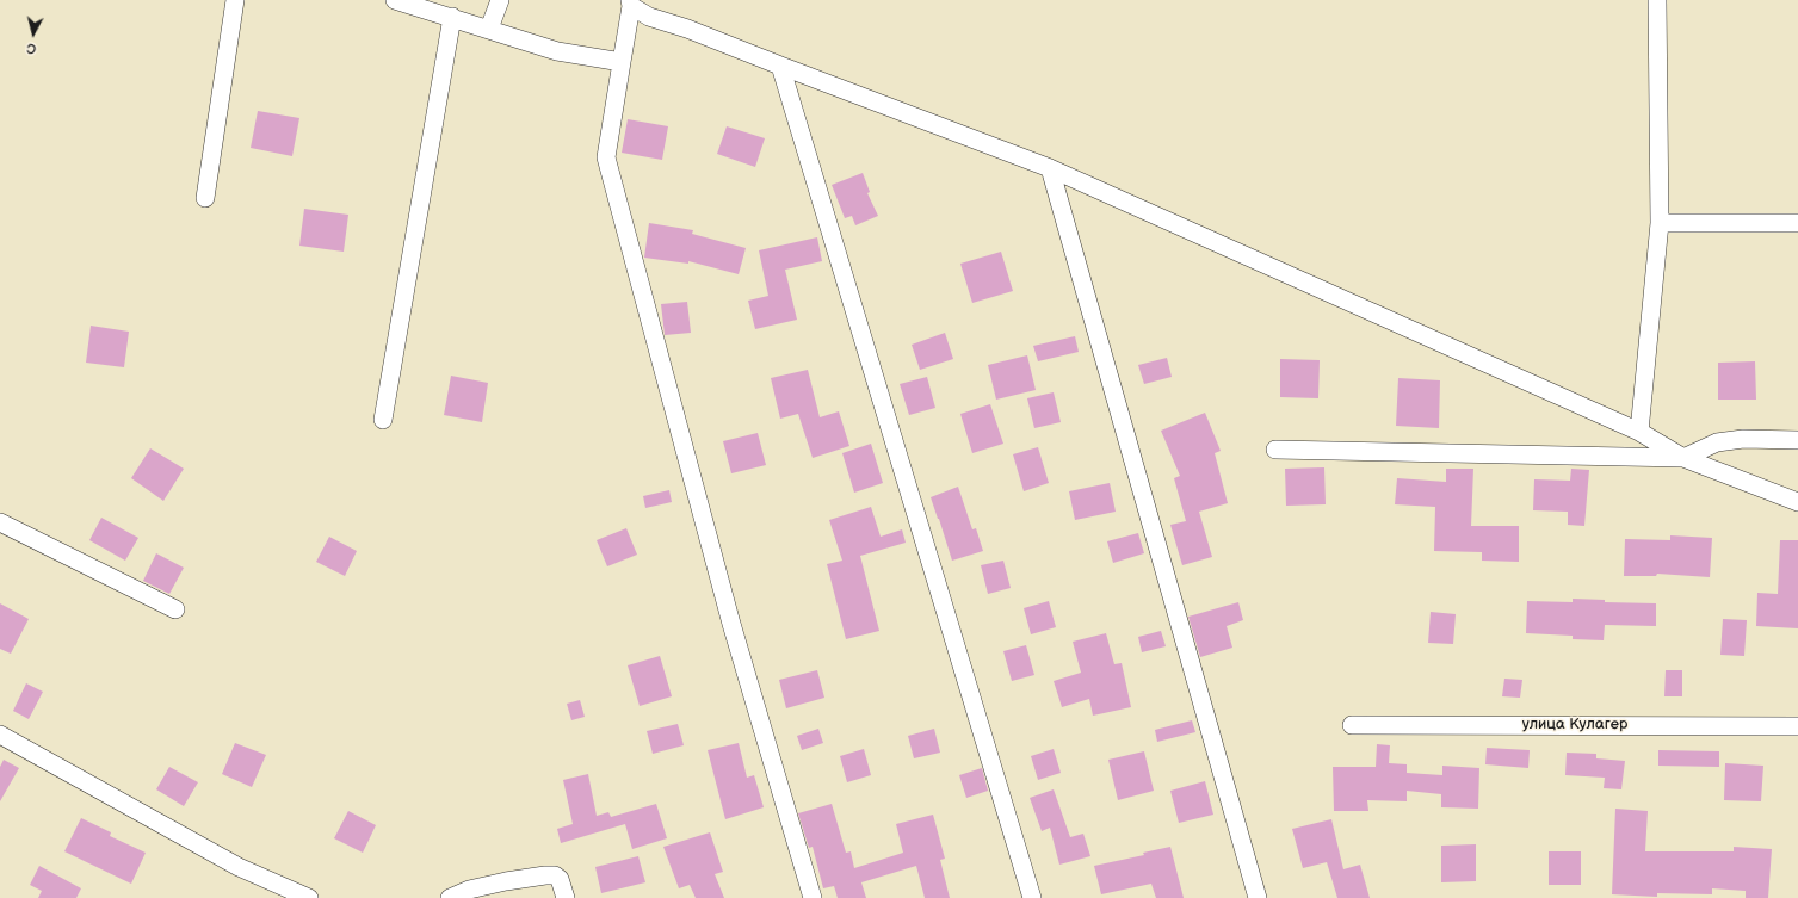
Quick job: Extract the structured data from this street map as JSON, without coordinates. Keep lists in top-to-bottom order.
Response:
{
  "streets": {
    "street": ["улица Кулагер"]
  },
  "north": "bottom"
}
